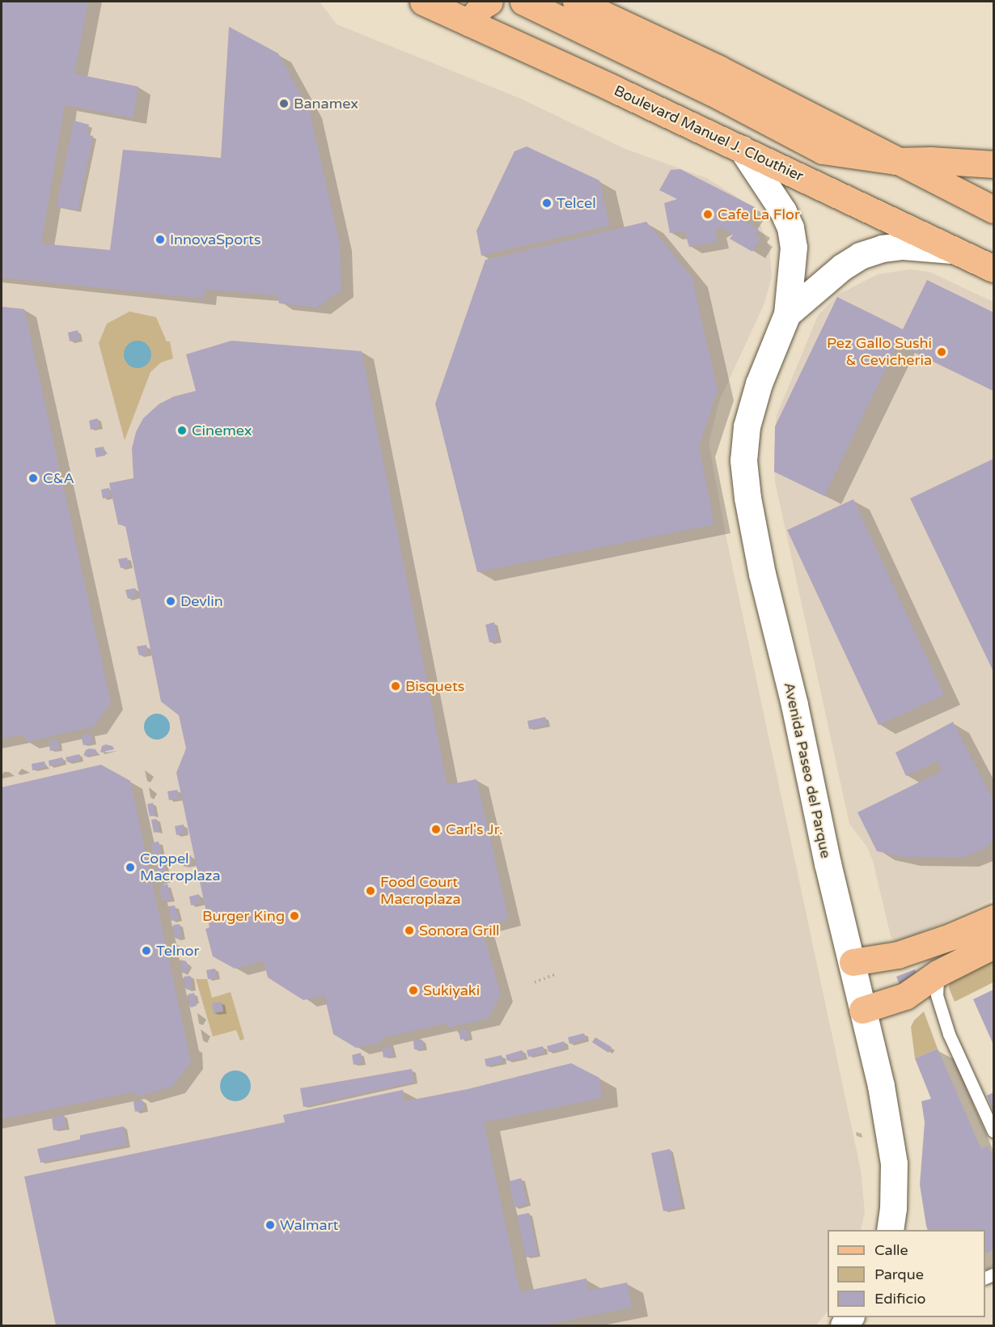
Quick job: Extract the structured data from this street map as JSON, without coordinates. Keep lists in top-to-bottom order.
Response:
{
  "streets": {
    "main road": ["Boulevard Manuel J. Clouthier", "Avenida Paseo del Parque"]
  },
  "crossings": [
    ["Boulevard Manuel J. Clouthier", "Avenida Paseo del Parque"]
  ],
  "places": [
    "Banamex",
    "Telcel",
    "Cafe La Flor",
    "InnovaSports",
    "Pez Gallo Sushi & Cevicheria",
    "Cinemex",
    "C&A",
    "Devlin",
    "Bisquets",
    "Carl's Jr.",
    "Coppel Macroplaza",
    "Food Court Macroplaza",
    "Burger King",
    "Sonora Grill",
    "Telnor",
    "Sukiyaki",
    "Walmart"
  ],
  "legend": ["Calle", "Parque", "Edificio"]
}
